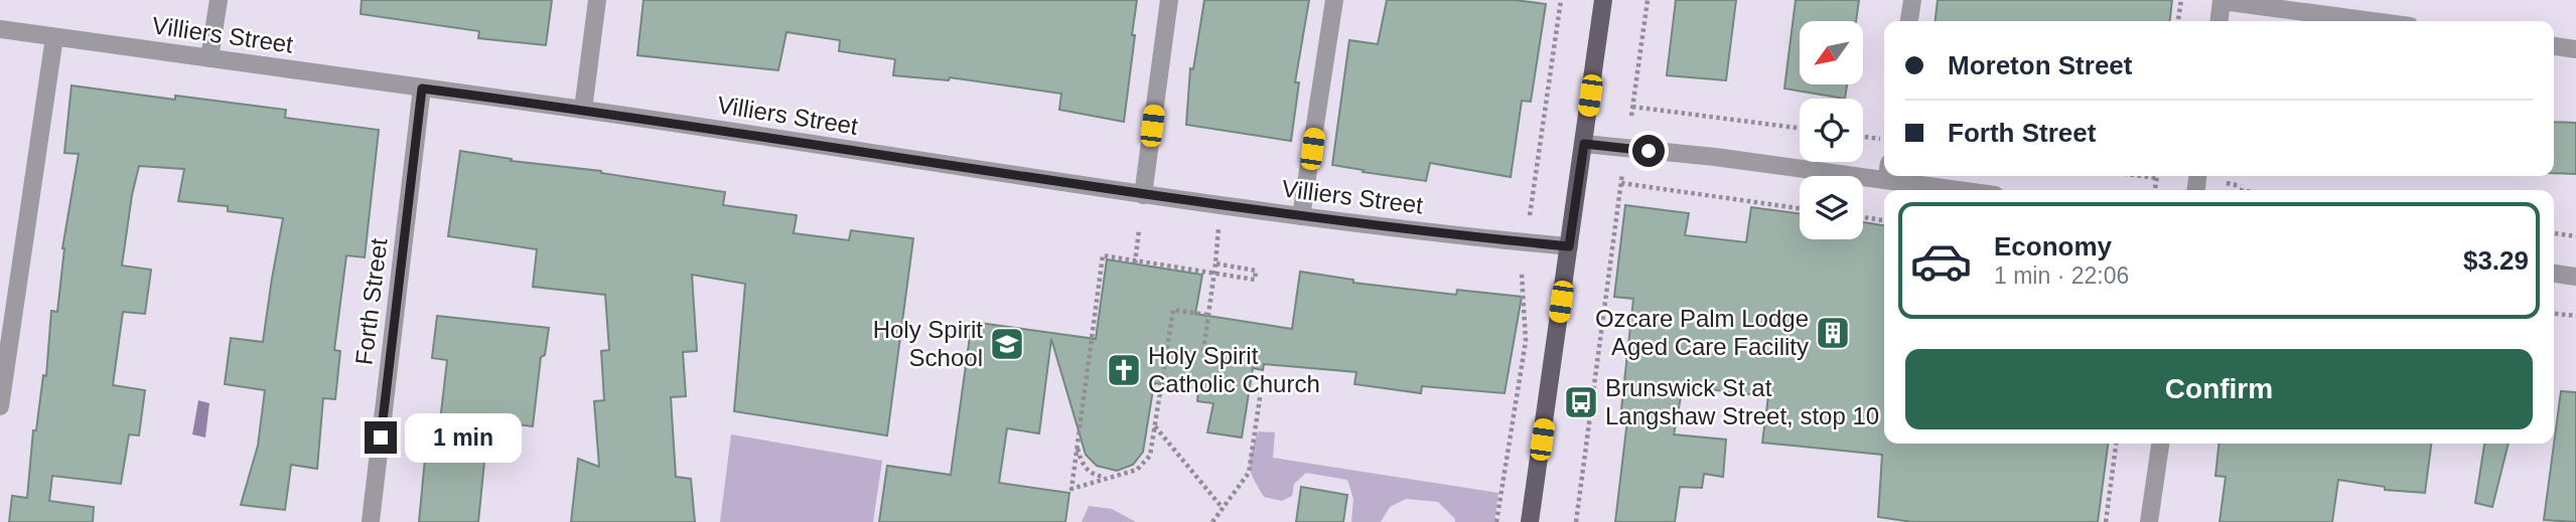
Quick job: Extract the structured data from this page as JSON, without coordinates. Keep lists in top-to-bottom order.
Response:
{
  "streets": {
    "street": ["Villiers Street", "Forth Street"]
  },
  "crossings": [
    ["Villiers Street", "Forth Street"]
  ],
  "places": {
    "building": ["Ozcare Palm Lodge Aged Care Facility"],
    "school or university": ["Holy Spirit School"],
    "church": ["Holy Spirit Catholic Church"],
    "bus stop": ["Brunswick St at Langshaw Street, stop 10"]
  },
  "north": "bottom left",
  "page": {
    "banner": ["Moreton Street", "Forth Street"],
    "list": [
      {
        "name": "Economy",
        "note": "1 min · 22:06",
        "value": "$3.29"
      }
    ],
    "buttons": "Confirm",
    "bubble": "1 min"
  }
}
